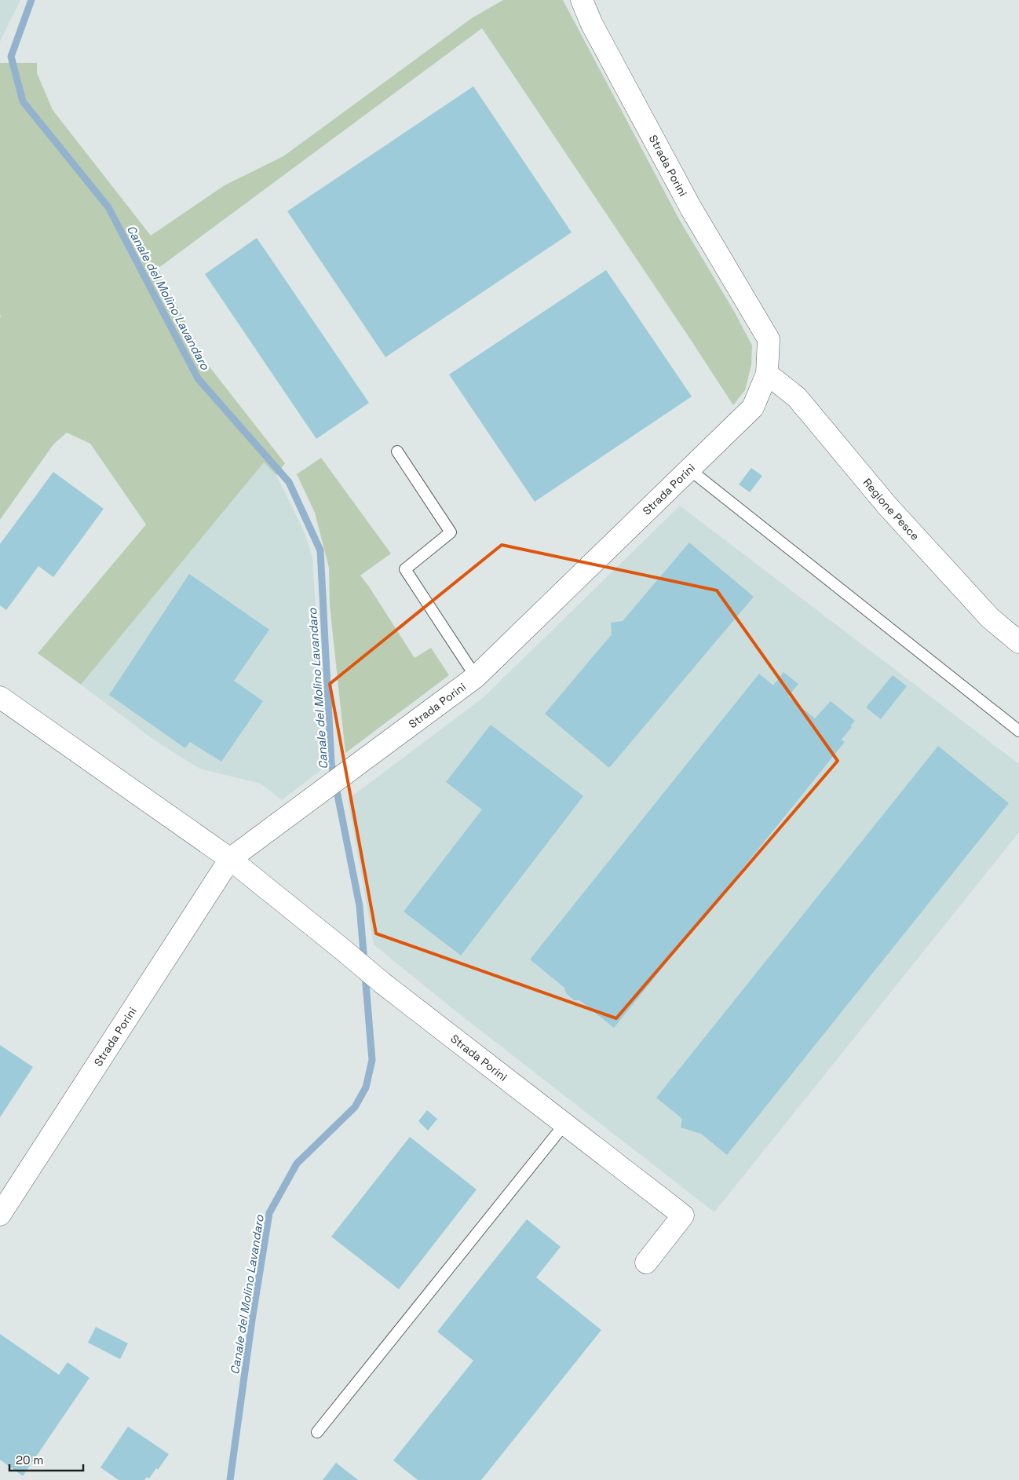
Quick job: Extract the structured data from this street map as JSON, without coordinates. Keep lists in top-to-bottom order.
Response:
{
  "streets": {
    "street": ["Strada Porini", "Regione Pesce"]
  },
  "crossings": [
    ["Strada Porini", "Regione Pesce"]
  ],
  "water": ["Canale del Molino Lavandaro"],
  "scale_bar": "20 m"
}
